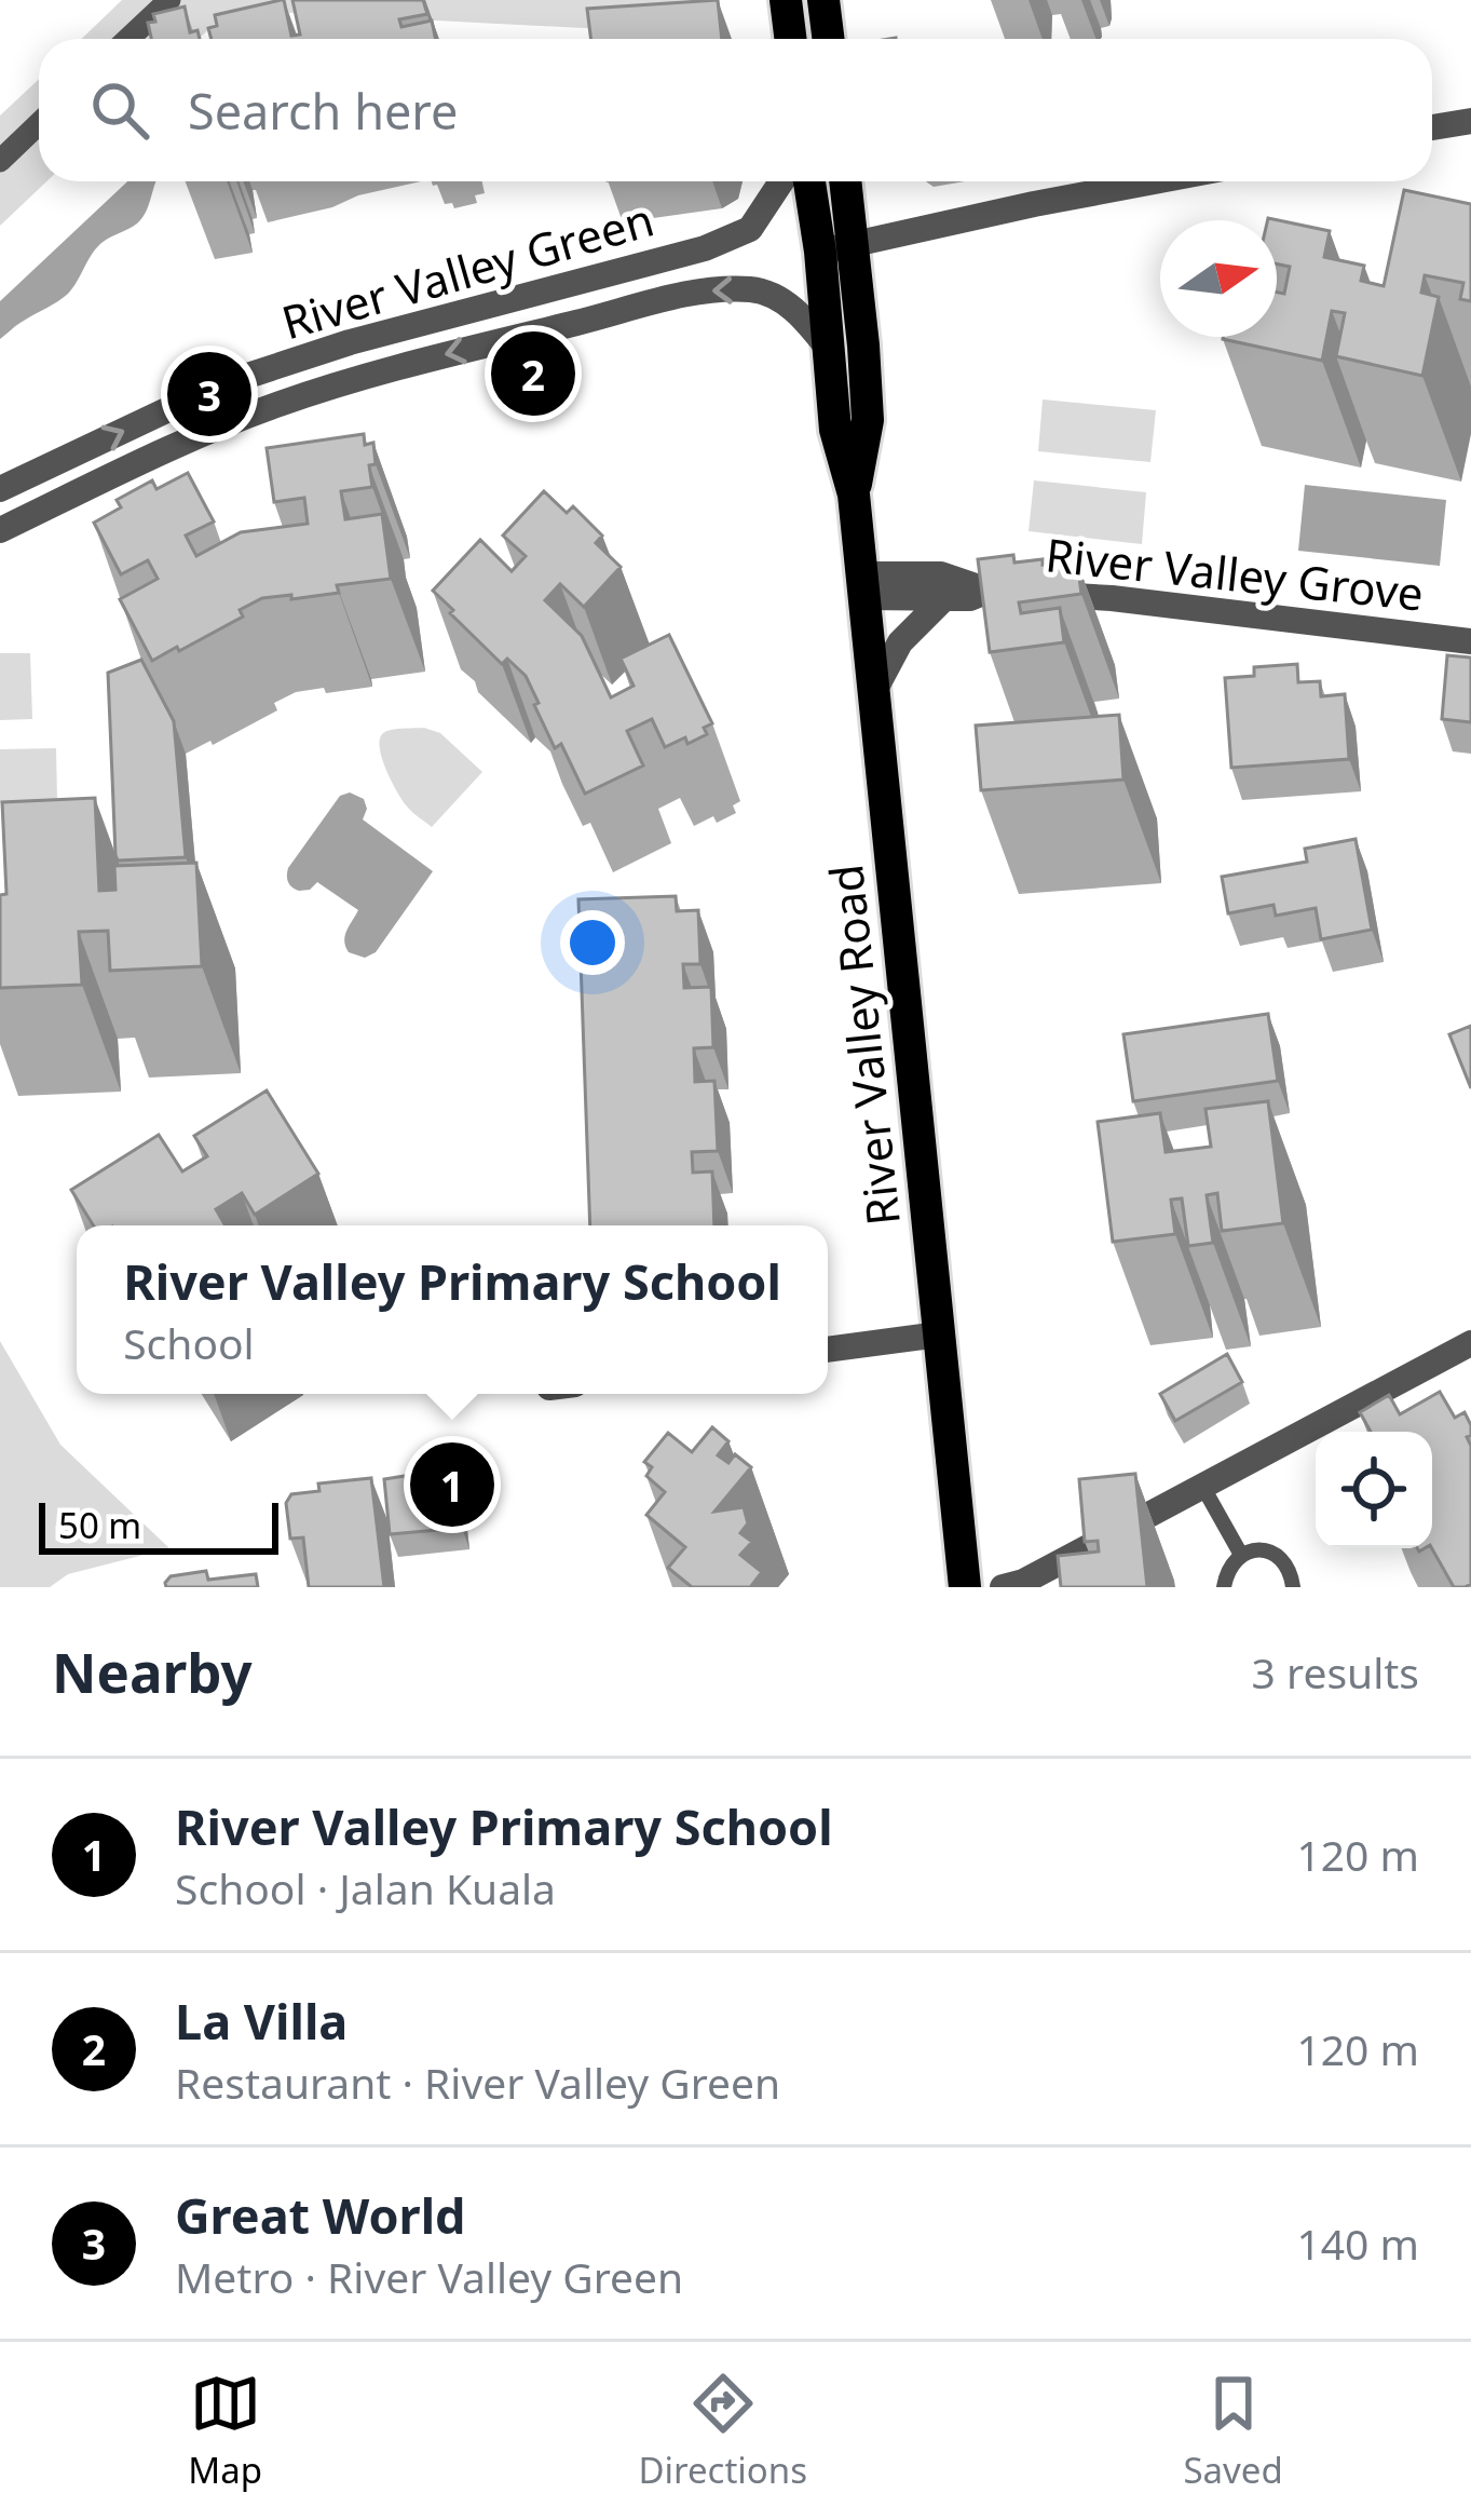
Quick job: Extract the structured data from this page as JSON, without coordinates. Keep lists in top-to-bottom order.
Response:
{
  "streets": {
    "main road": ["River Valley Road"],
    "street": ["River Valley Green", "River Valley Grove"]
  },
  "crossings": [
    ["River Valley Green", "River Valley Road"],
    ["River Valley Grove", "River Valley Road"]
  ],
  "scale_bar": "50 m",
  "north": "right",
  "page": {
    "search": "Search here",
    "pins": ["2", "3", "1"],
    "popup": ["River Valley Primary School", "School"],
    "scale": "50 m",
    "heading": ["Nearby", "3 results"],
    "list": [
      {
        "mark": "1",
        "name": "River Valley Primary School",
        "note": "School · Jalan Kuala",
        "value": "120 m"
      },
      {
        "mark": "2",
        "name": "La Villa",
        "note": "Restaurant · River Valley Green",
        "value": "120 m"
      },
      {
        "mark": "3",
        "name": "Great World",
        "note": "Metro · River Valley Green",
        "value": "140 m"
      }
    ],
    "nav": ["Map", "Directions", "Saved"]
  }
}
